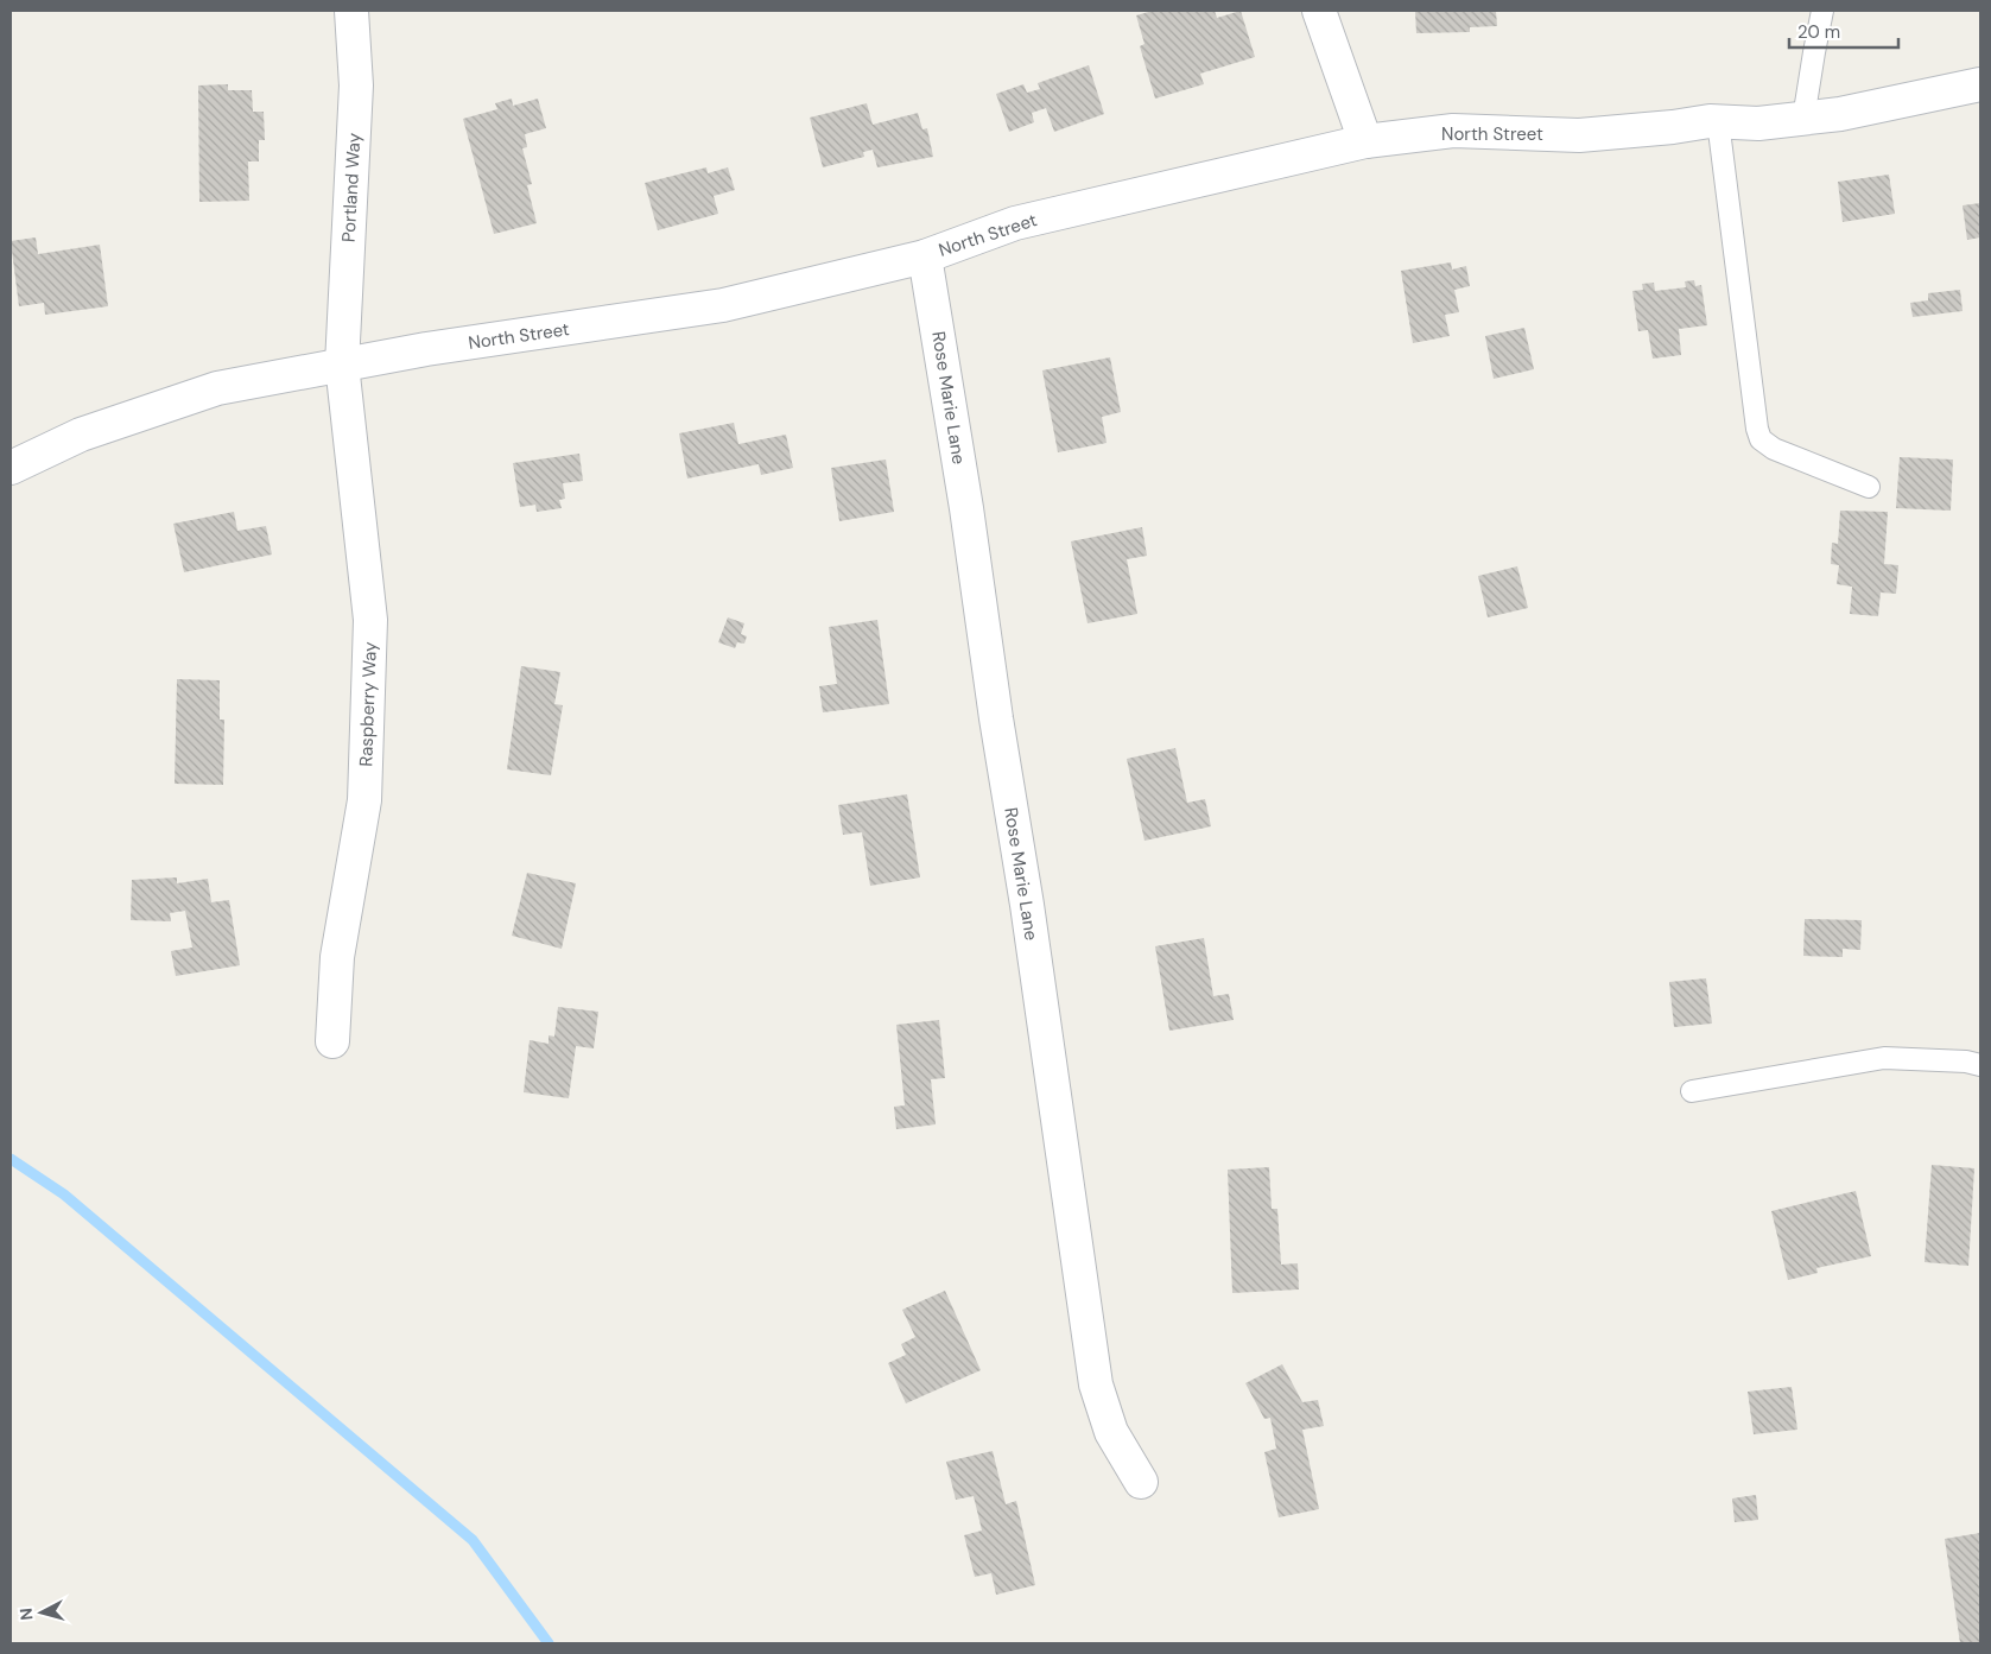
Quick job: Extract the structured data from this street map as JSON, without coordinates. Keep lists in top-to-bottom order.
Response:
{
  "streets": {
    "street": [
      "North Street",
      "Portland Way",
      "Rose Marie Lane",
      "Raspberry Way"
    ]
  },
  "crossings": [
    ["North Street", "Portland Way"],
    ["North Street", "Rose Marie Lane"],
    ["North Street", "Raspberry Way"],
    ["Portland Way", "Raspberry Way"]
  ],
  "scale_bar": "20 m",
  "north": "left"
}
